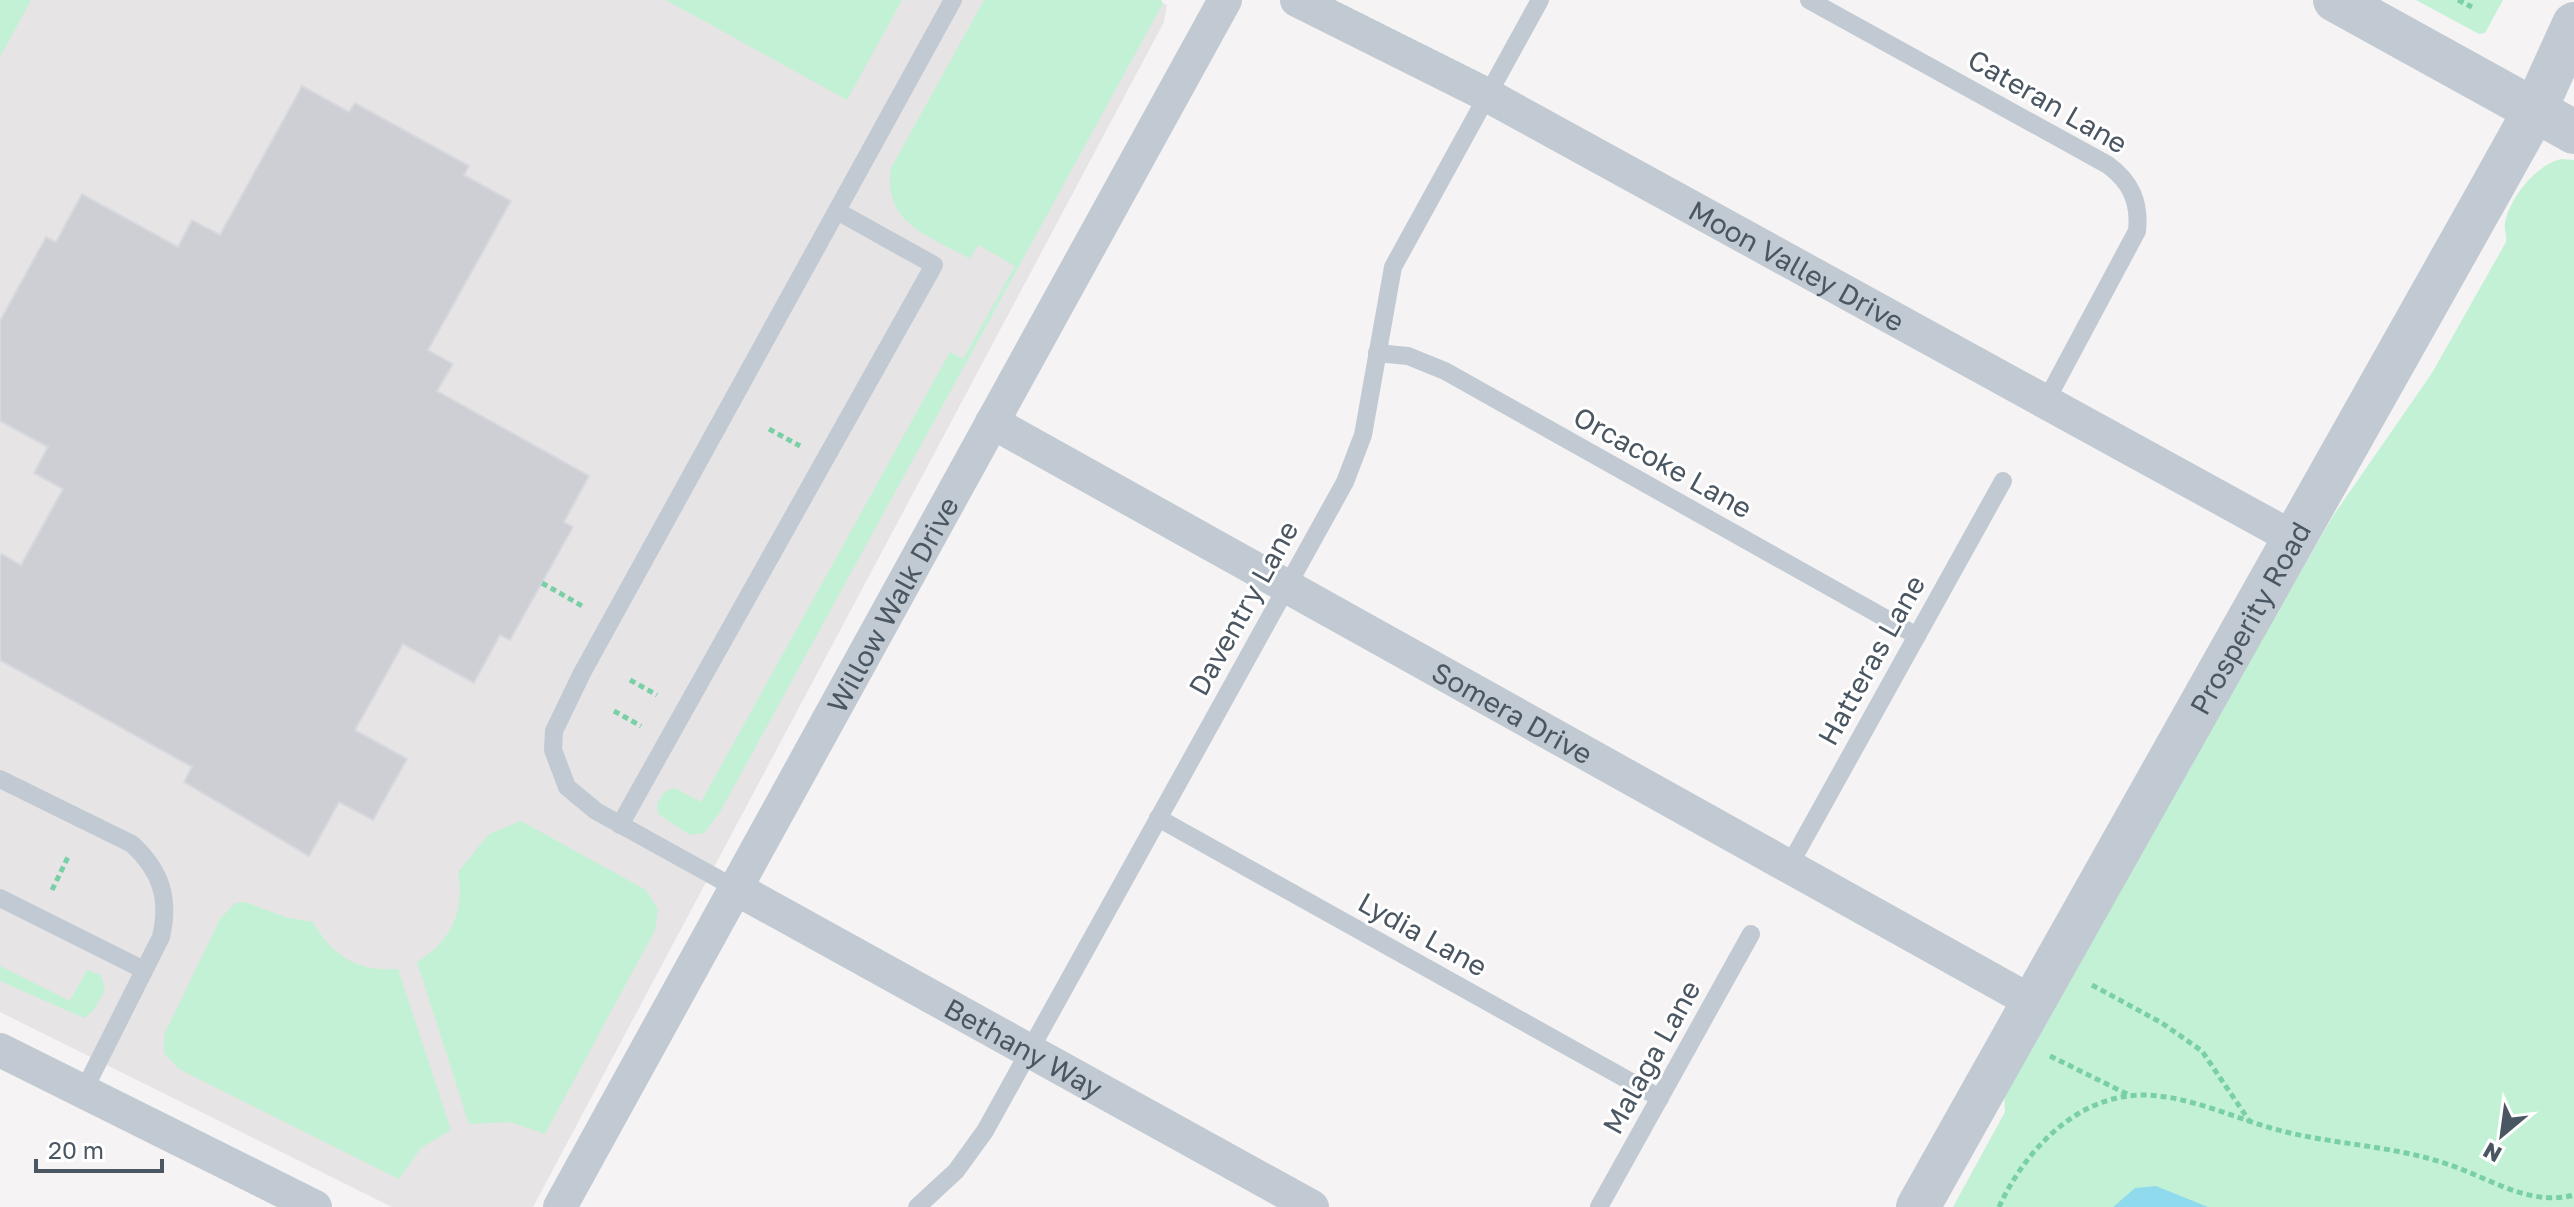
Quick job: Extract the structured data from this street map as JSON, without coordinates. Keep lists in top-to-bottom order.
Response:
{
  "streets": {
    "street": [
      "Moon Valley Drive",
      "Willow Walk Drive",
      "Prosperity Road",
      "Somera Drive",
      "Bethany Way"
    ],
    "lane": [
      "Cateran Lane",
      "Orcacoke Lane",
      "Daventry Lane",
      "Hatteras Lane",
      "Lydia Lane",
      "Malaga Lane"
    ]
  },
  "crossings": [
    ["Cateran Lane", "Moon Valley Drive"],
    ["Moon Valley Drive", "Daventry Lane"],
    ["Moon Valley Drive", "Prosperity Road"],
    ["Orcacoke Lane", "Daventry Lane"],
    ["Orcacoke Lane", "Hatteras Lane"],
    ["Willow Walk Drive", "Somera Drive"],
    ["Willow Walk Drive", "Bethany Way"],
    ["Daventry Lane", "Somera Drive"],
    ["Daventry Lane", "Lydia Lane"],
    ["Daventry Lane", "Bethany Way"],
    ["Prosperity Road", "Somera Drive"],
    ["Hatteras Lane", "Somera Drive"],
    ["Lydia Lane", "Malaga Lane"]
  ],
  "scale_bar": "20 m",
  "north": "bottom left"
}
